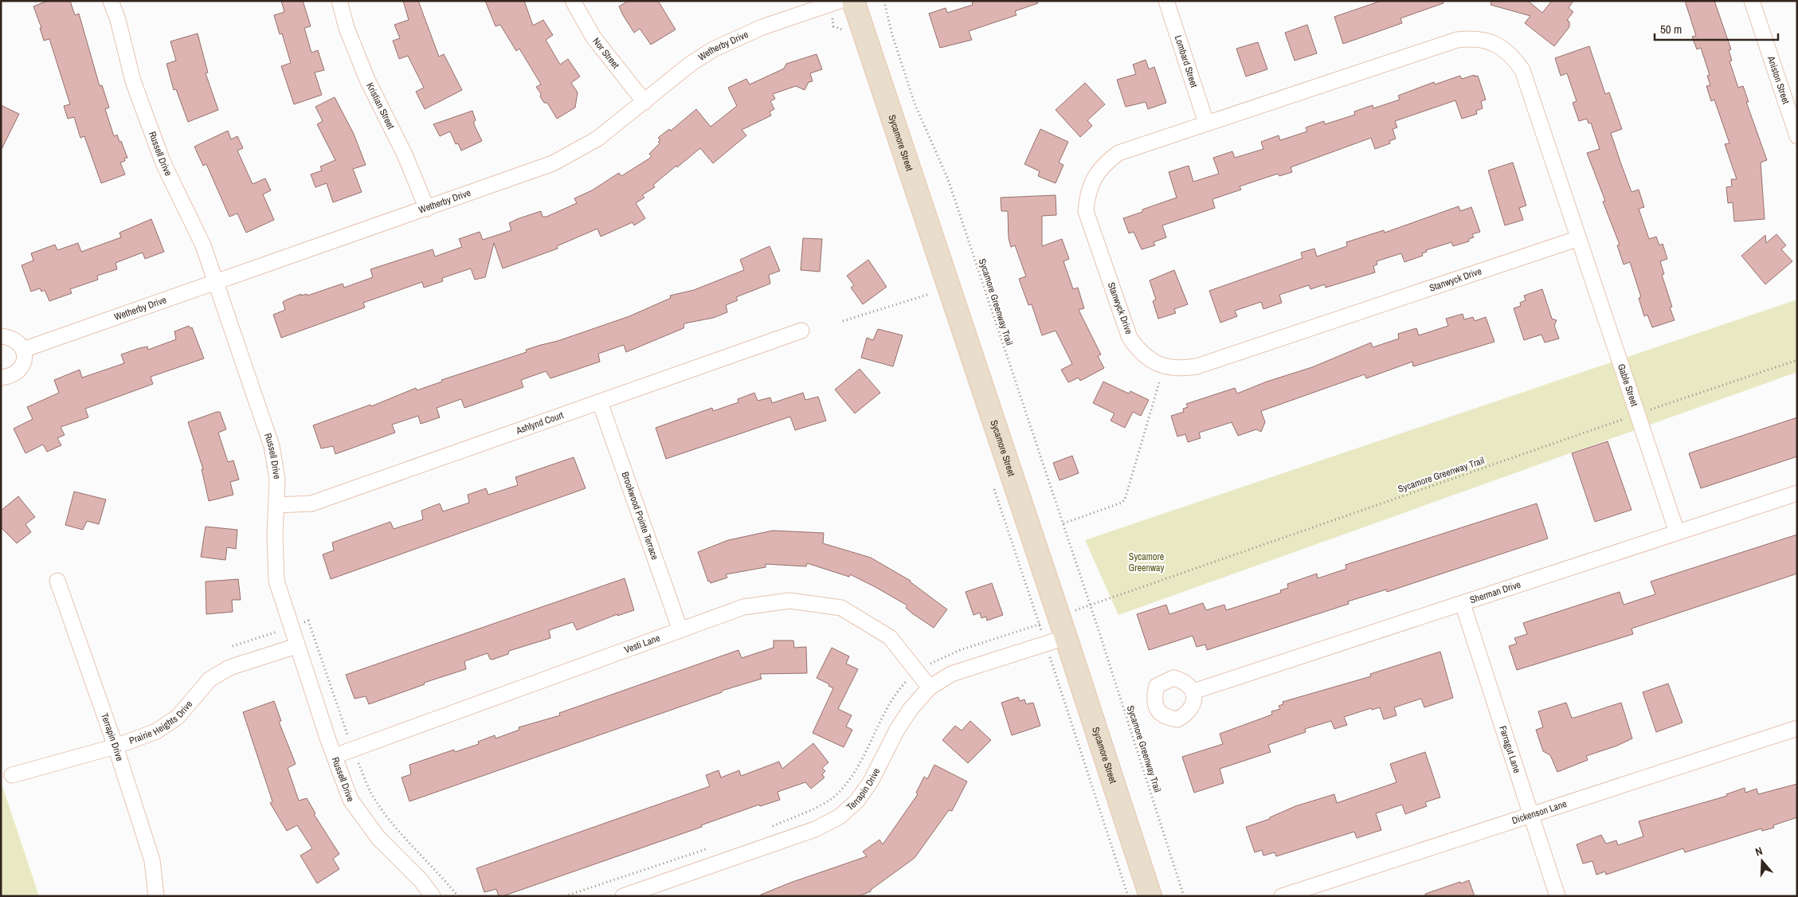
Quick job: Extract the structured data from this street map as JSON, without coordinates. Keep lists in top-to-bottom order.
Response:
{
  "streets": {
    "street": [
      "Wetherby Drive",
      "Nor Street",
      "Lombard Street",
      "Aniston Street",
      "Kristian Street",
      "Sycamore Street",
      "Russell Drive",
      "Stanwyck Drive",
      "Gable Street",
      "Ashlynd Court",
      "Brookwood Pointe Terrace",
      "Sherman Drive",
      "Vesti Lane",
      "Prairie Heights Drive",
      "Terrapin Drive",
      "Farragut Lane",
      "Dickenson Lane"
    ],
    "path": ["Sycamore Greenway Trail"]
  },
  "crossings": [
    ["Wetherby Drive", "Nor Street"],
    ["Wetherby Drive", "Kristian Street"],
    ["Wetherby Drive", "Russell Drive"],
    ["Lombard Street", "Stanwyck Drive"],
    ["Sycamore Street", "Terrapin Drive"],
    ["Russell Drive", "Ashlynd Court"],
    ["Russell Drive", "Vesti Lane"],
    ["Russell Drive", "Prairie Heights Drive"],
    ["Stanwyck Drive", "Gable Street"],
    ["Sycamore Greenway Trail", "Gable Street"],
    ["Gable Street", "Sherman Drive"],
    ["Ashlynd Court", "Brookwood Pointe Terrace"],
    ["Brookwood Pointe Terrace", "Vesti Lane"],
    ["Sherman Drive", "Farragut Lane"],
    ["Vesti Lane", "Terrapin Drive"],
    ["Prairie Heights Drive", "Terrapin Drive"],
    ["Farragut Lane", "Dickenson Lane"]
  ],
  "parks": ["Sycamore Greenway"],
  "scale_bar": "50 m",
  "north": "top"
}
